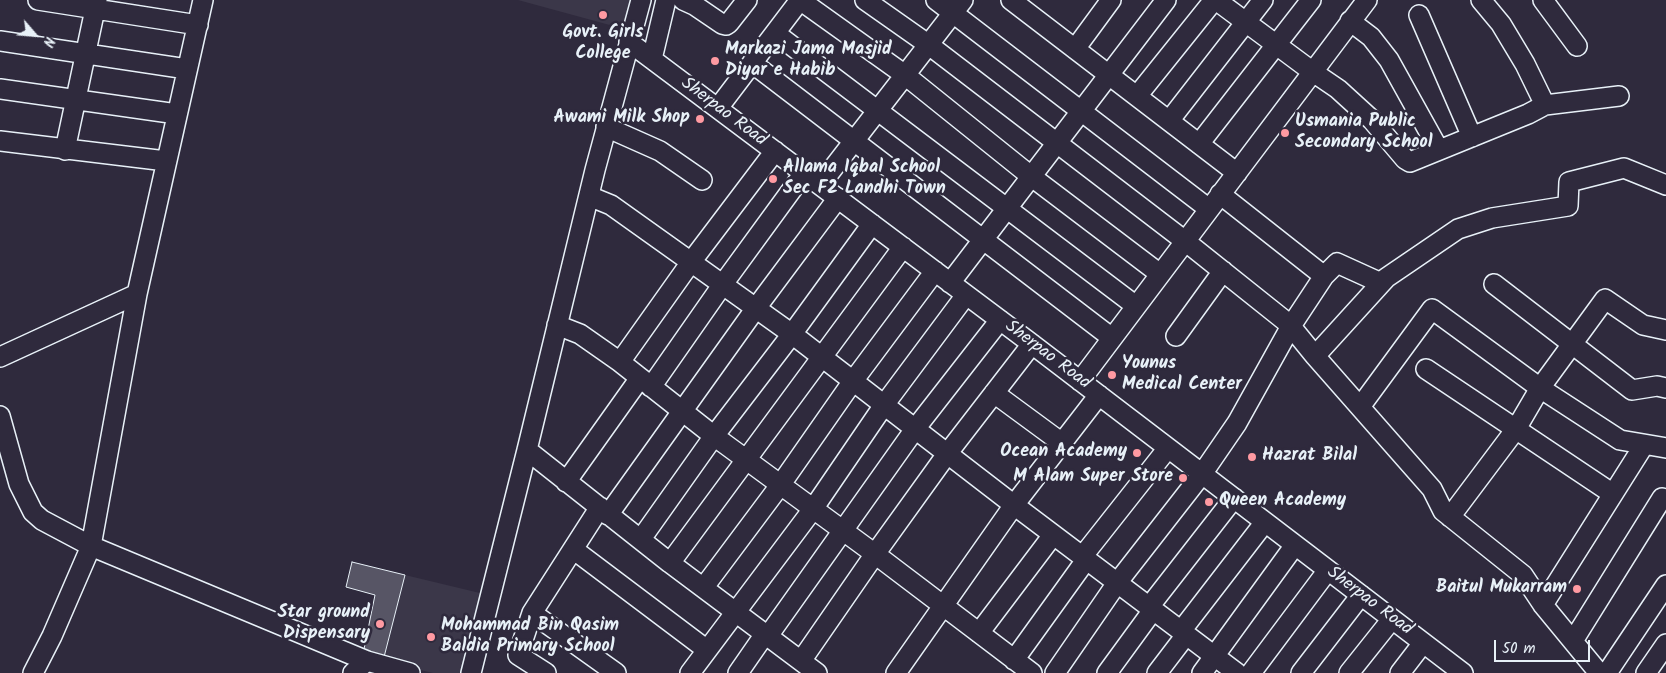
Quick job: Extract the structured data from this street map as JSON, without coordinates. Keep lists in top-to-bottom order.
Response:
{
  "streets": {
    "street": ["Sherpao Road"]
  },
  "places": [
    "Govt. Girls College",
    "Markazi Jama Masjid Diyar e Habib",
    "Awami Milk Shop",
    "Usmania Public Secondary School",
    "Allama Iqbal School Sec F2 Landhi Town",
    "Younus Medical Center",
    "Ocean Academy",
    "Hazrat Bilal",
    "M Alam Super Store",
    "Queen Academy",
    "Baitul Mukarram",
    "Star ground Dispensary",
    "Mohammad Bin Qasim Baldia Primary School"
  ],
  "scale_bar": "50 m",
  "north": "bottom right"
}
